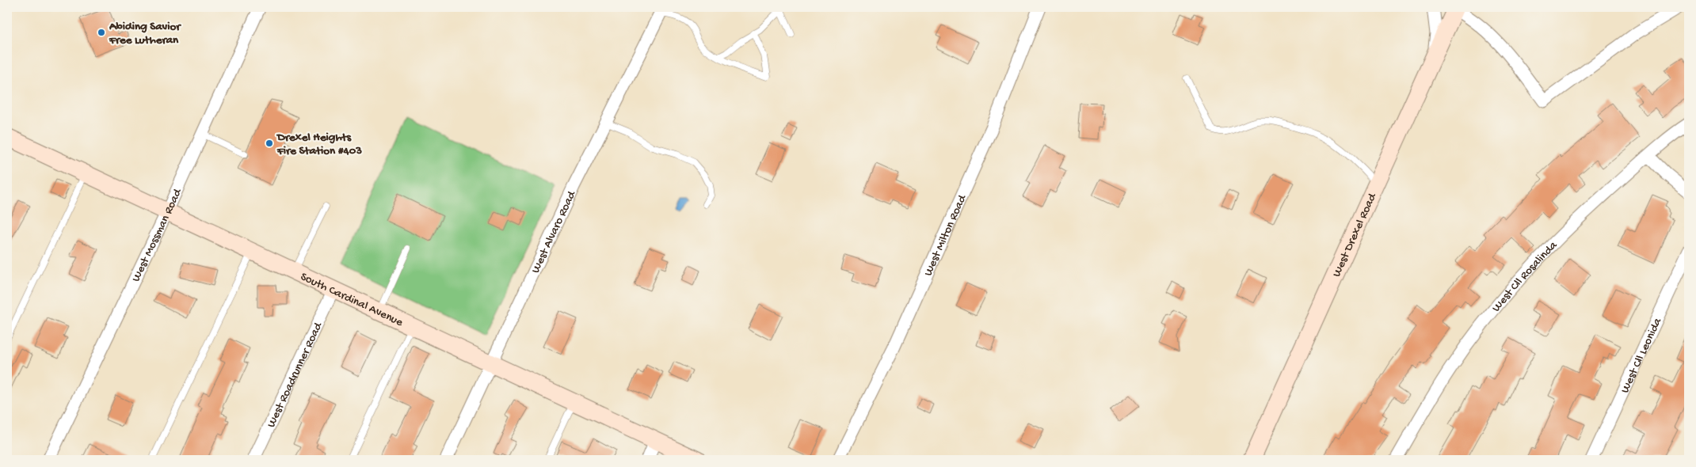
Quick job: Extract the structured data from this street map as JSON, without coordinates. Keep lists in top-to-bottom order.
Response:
{
  "streets": {
    "main road": ["West Drexel Road", "South Cardinal Avenue"],
    "street": [
      "West Alvaro Road",
      "West Mossman Road",
      "West Milton Road",
      "West Cll Rosalinda",
      "West Cll Leonida",
      "West Roadrunner Road"
    ]
  },
  "crossings": [
    ["West Alvaro Road", "South Cardinal Avenue"],
    ["West Mossman Road", "South Cardinal Avenue"],
    ["South Cardinal Avenue", "West Roadrunner Road"]
  ],
  "places": ["Abiding Savior Free Lutheran", "Drexel Heights Fire Station #403"]
}
